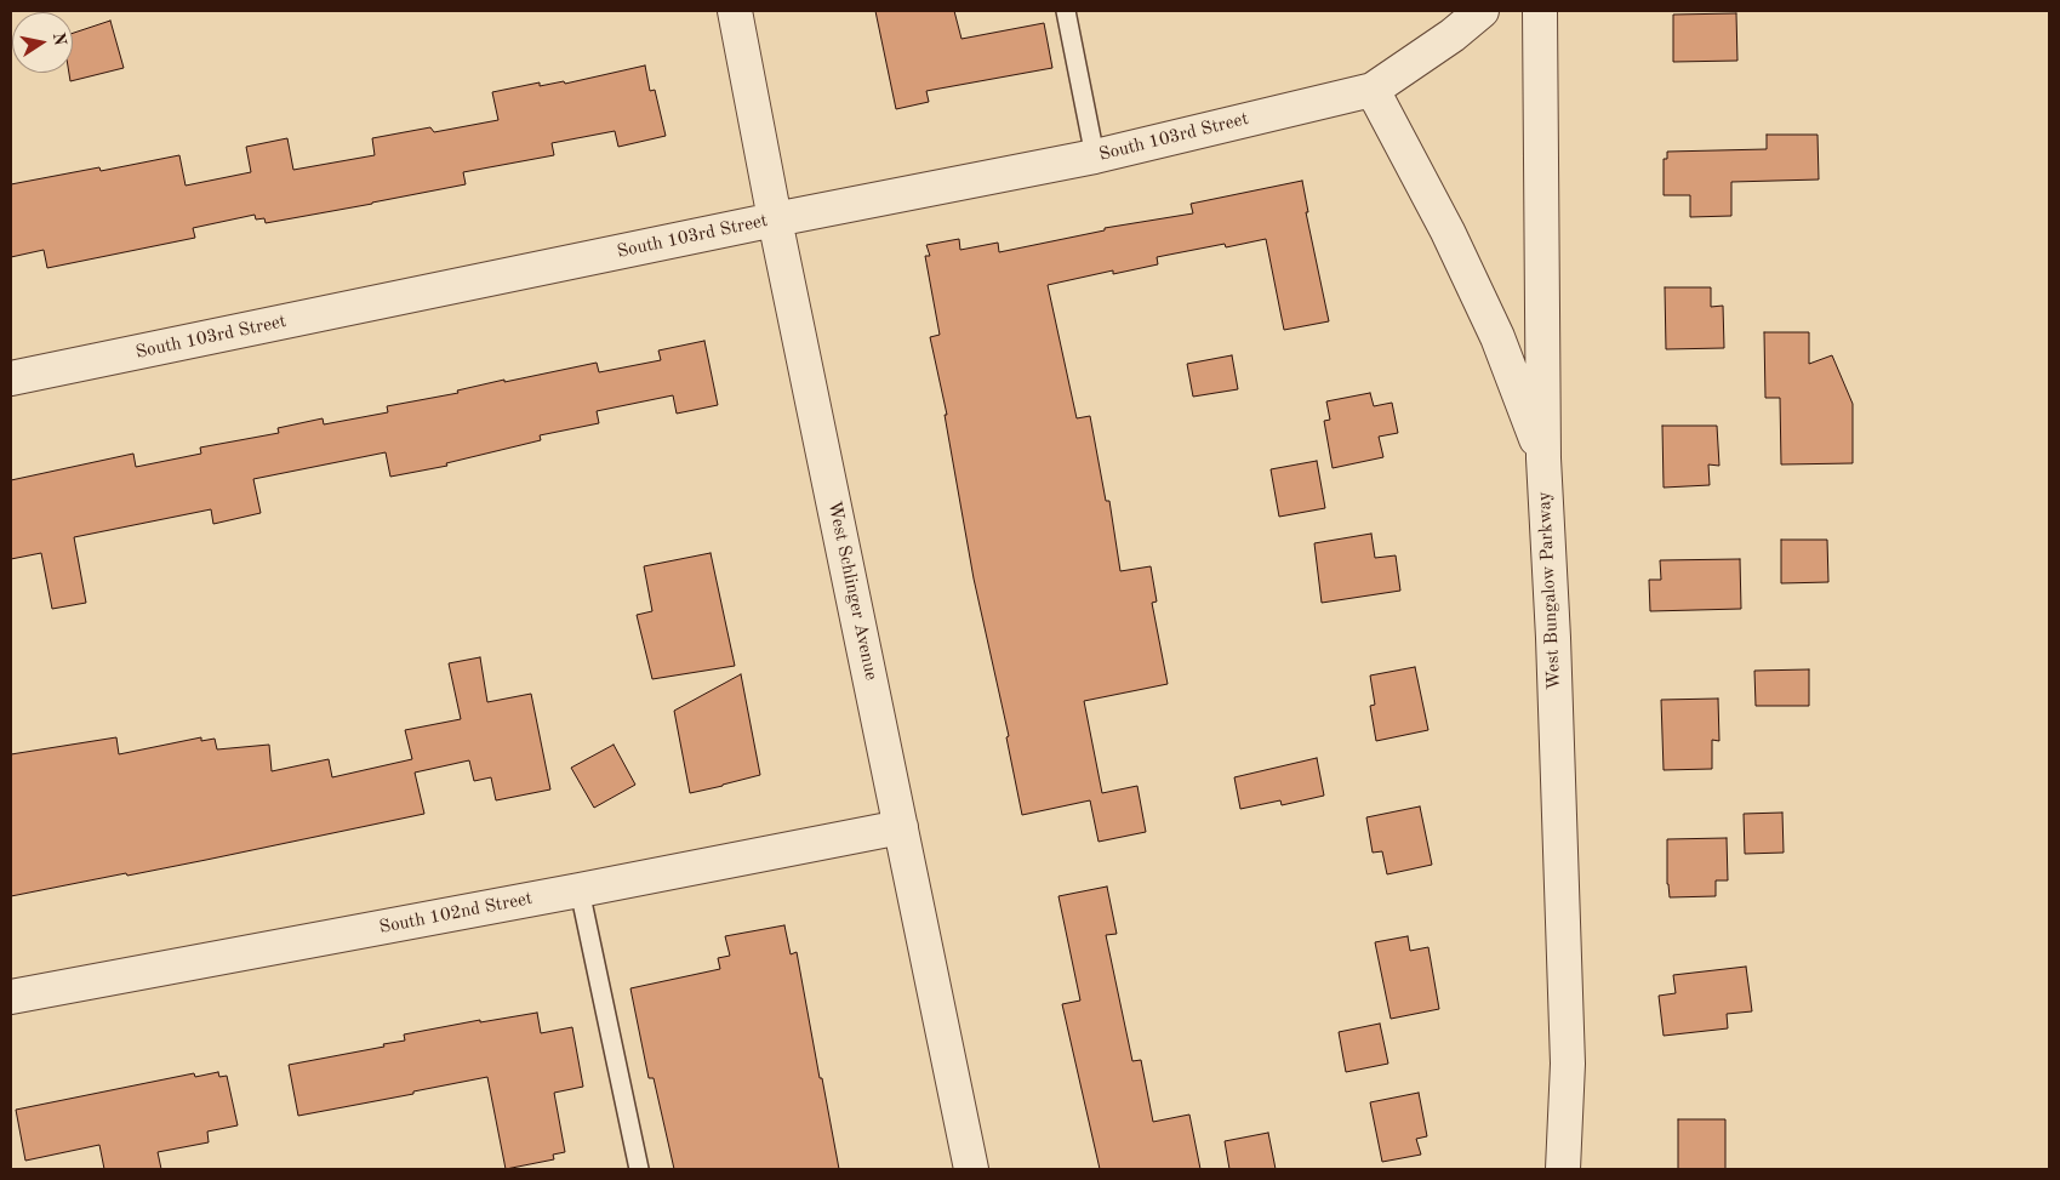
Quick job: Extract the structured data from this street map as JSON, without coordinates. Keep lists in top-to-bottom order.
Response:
{
  "streets": {
    "street": [
      "South 103rd Street",
      "West Schlinger Avenue",
      "West Bungalow Parkway",
      "South 102nd Street"
    ]
  },
  "crossings": [
    ["South 103rd Street", "West Schlinger Avenue"],
    ["West Schlinger Avenue", "South 102nd Street"]
  ],
  "north": "right"
}
